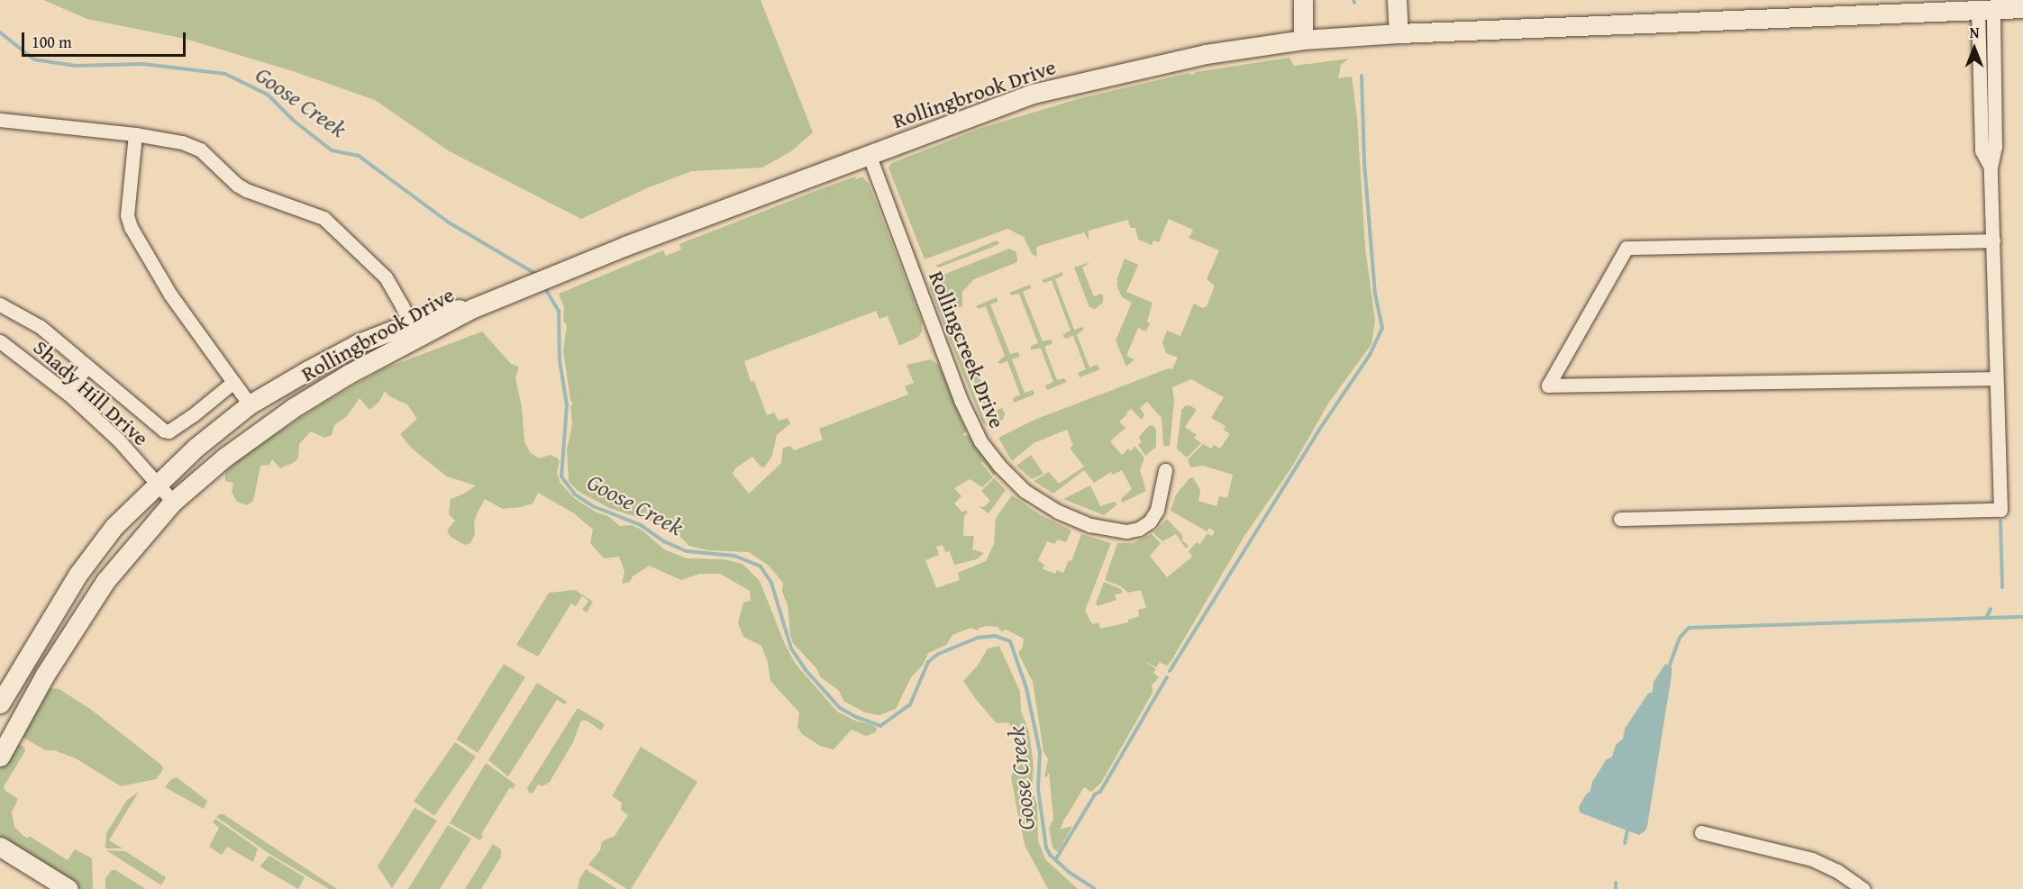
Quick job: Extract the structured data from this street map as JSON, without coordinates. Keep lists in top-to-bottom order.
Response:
{
  "streets": {
    "main road": ["Rollingbrook Drive"],
    "street": ["Rollingcreek Drive", "Shady Hill Drive"]
  },
  "crossings": [
    ["Rollingbrook Drive", "Rollingcreek Drive"],
    ["Rollingbrook Drive", "Shady Hill Drive"]
  ],
  "water": ["Goose Creek"],
  "scale_bar": "100 m",
  "north": "top"
}
